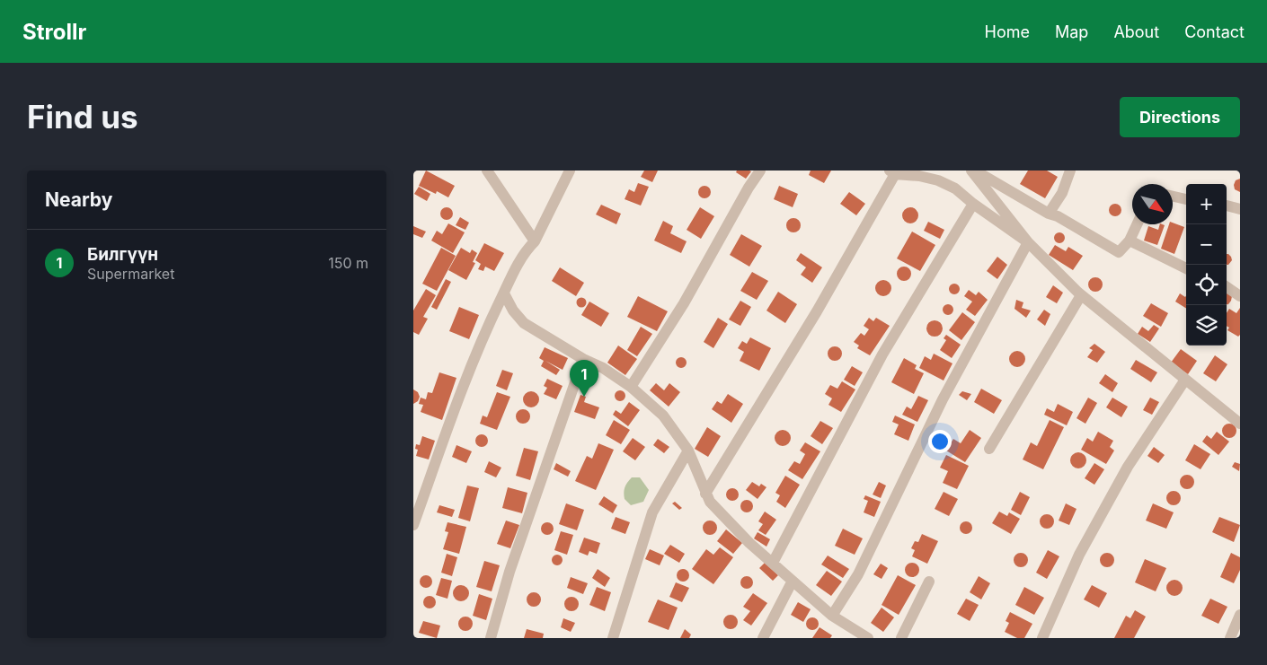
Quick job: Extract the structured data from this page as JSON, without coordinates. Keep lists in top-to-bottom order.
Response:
{
  "north": "bottom right",
  "page": {
    "header": "Strollr",
    "nav": [
      "Home",
      "Map",
      "About",
      "Contact"
    ],
    "buttons": "Directions",
    "title": "Find us",
    "heading": "Nearby",
    "map_buttons": ["+", "−"],
    "list": [
      {
        "mark": "1",
        "name": "Билгүүн",
        "note": "Supermarket",
        "value": "150 m"
      }
    ],
    "pins": "1"
  }
}
